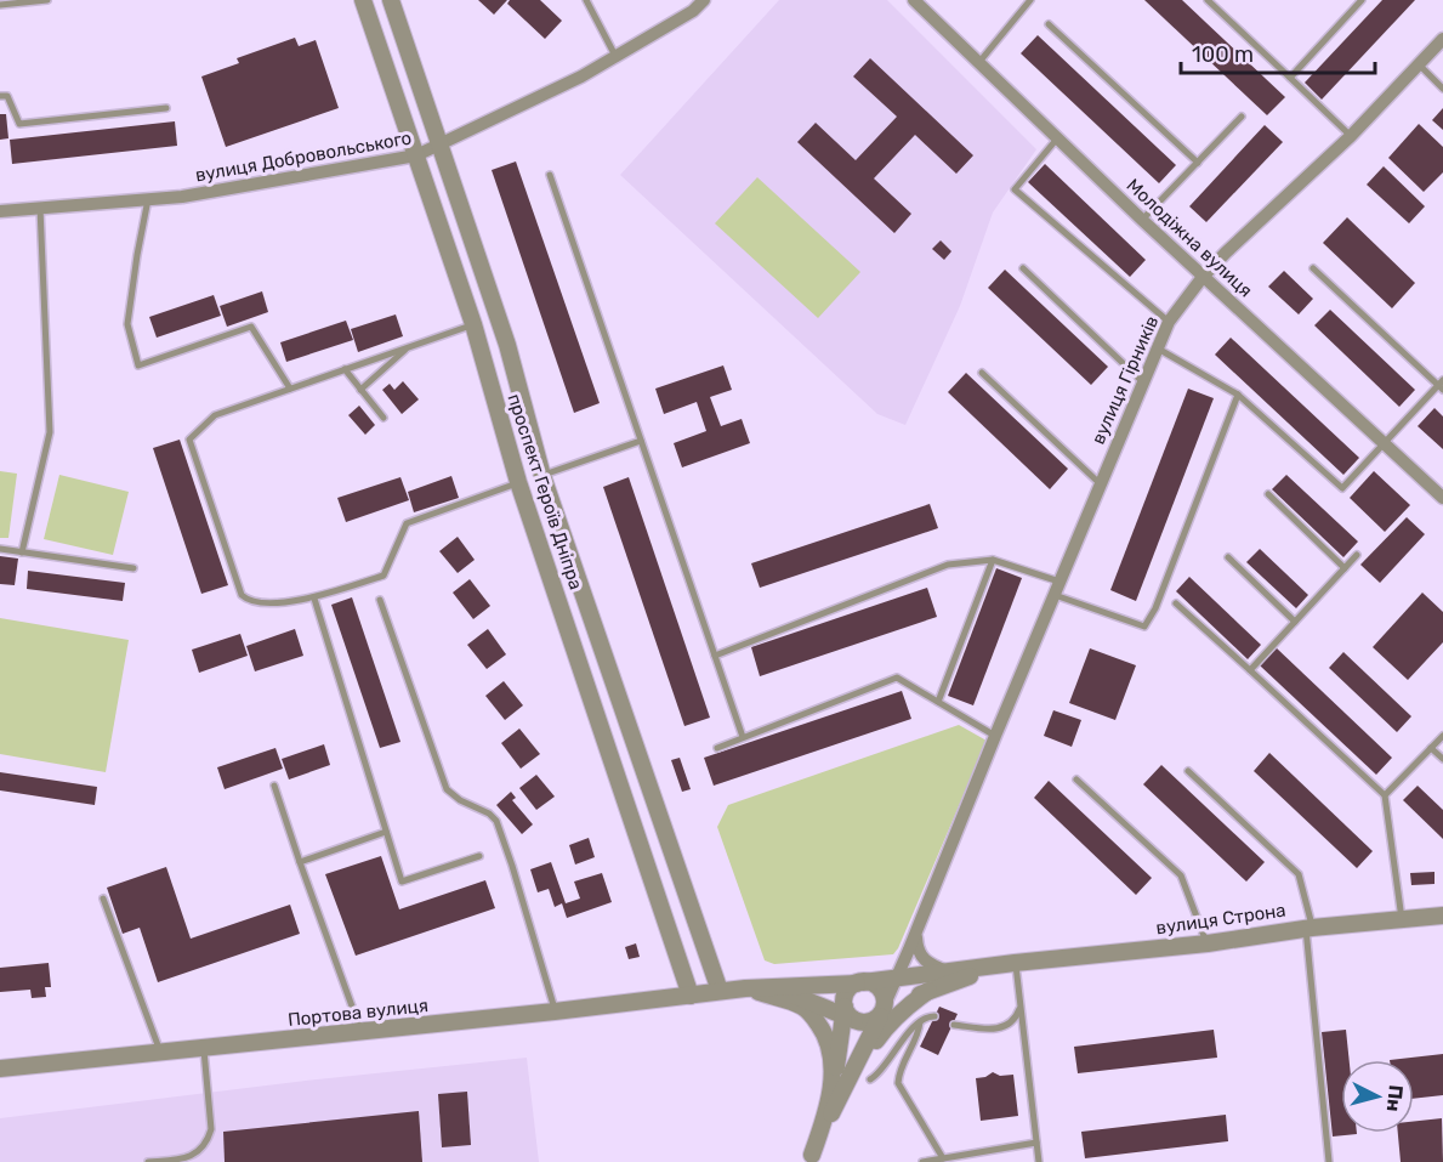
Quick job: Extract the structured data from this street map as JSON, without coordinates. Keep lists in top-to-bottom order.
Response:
{
  "streets": {
    "street": [
      "вулиця Добровольського",
      "Молодіжна вулиця",
      "вулиця Гірників",
      "проспект Героїв Дніпра",
      "вулиця Строна",
      "Портова вулиця"
    ]
  },
  "crossings": [
    ["вулиця Добровольського", "проспект Героїв Дніпра"],
    ["Молодіжна вулиця", "вулиця Гірників"],
    ["проспект Героїв Дніпра", "Портова вулиця"]
  ],
  "scale_bar": "100 m",
  "north": "right"
}
